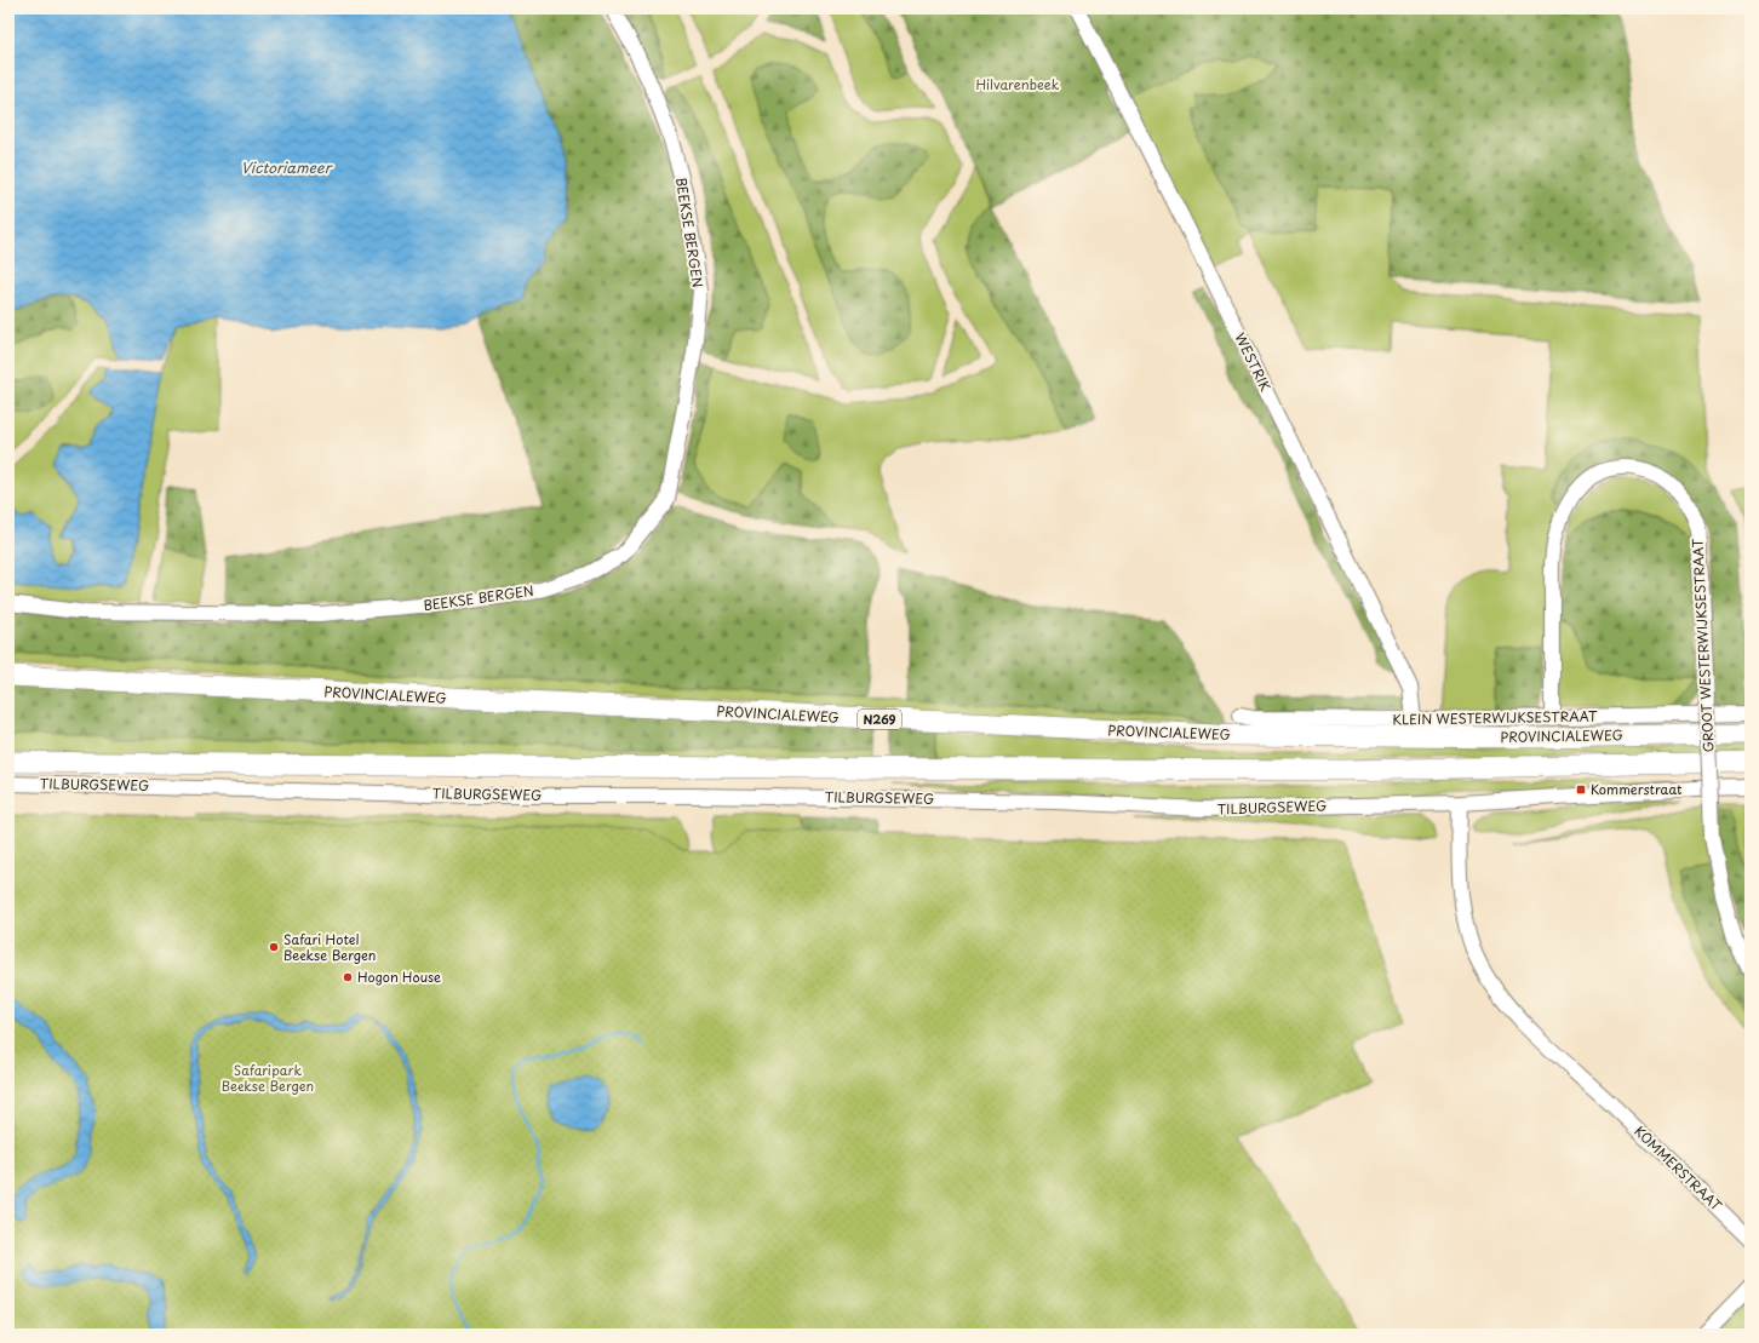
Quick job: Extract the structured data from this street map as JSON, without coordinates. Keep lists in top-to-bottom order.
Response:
{
  "streets": {
    "highway": ["PROVINCIALEWEG", "N269"],
    "street": [
      "BEEKSE BERGEN",
      "WESTRIK",
      "GROOT WESTERWIJKSESTRAAT",
      "KLEIN WESTERWIJKSESTRAAT",
      "TILBURGSEWEG",
      "KOMMERSTRAAT"
    ]
  },
  "crossings": [
    ["WESTRIK", "KLEIN WESTERWIJKSESTRAAT"],
    ["GROOT WESTERWIJKSESTRAAT", "KLEIN WESTERWIJKSESTRAAT"],
    ["TILBURGSEWEG", "KOMMERSTRAAT"]
  ],
  "water": ["Victoriameer"],
  "parks": ["Hilvarenbeek", "Safaripark Beekse Bergen"],
  "places": {
    "transit": ["Kommerstraat"],
    "other": ["Safari Hotel Beekse Bergen", "Hogon House"]
  }
}
